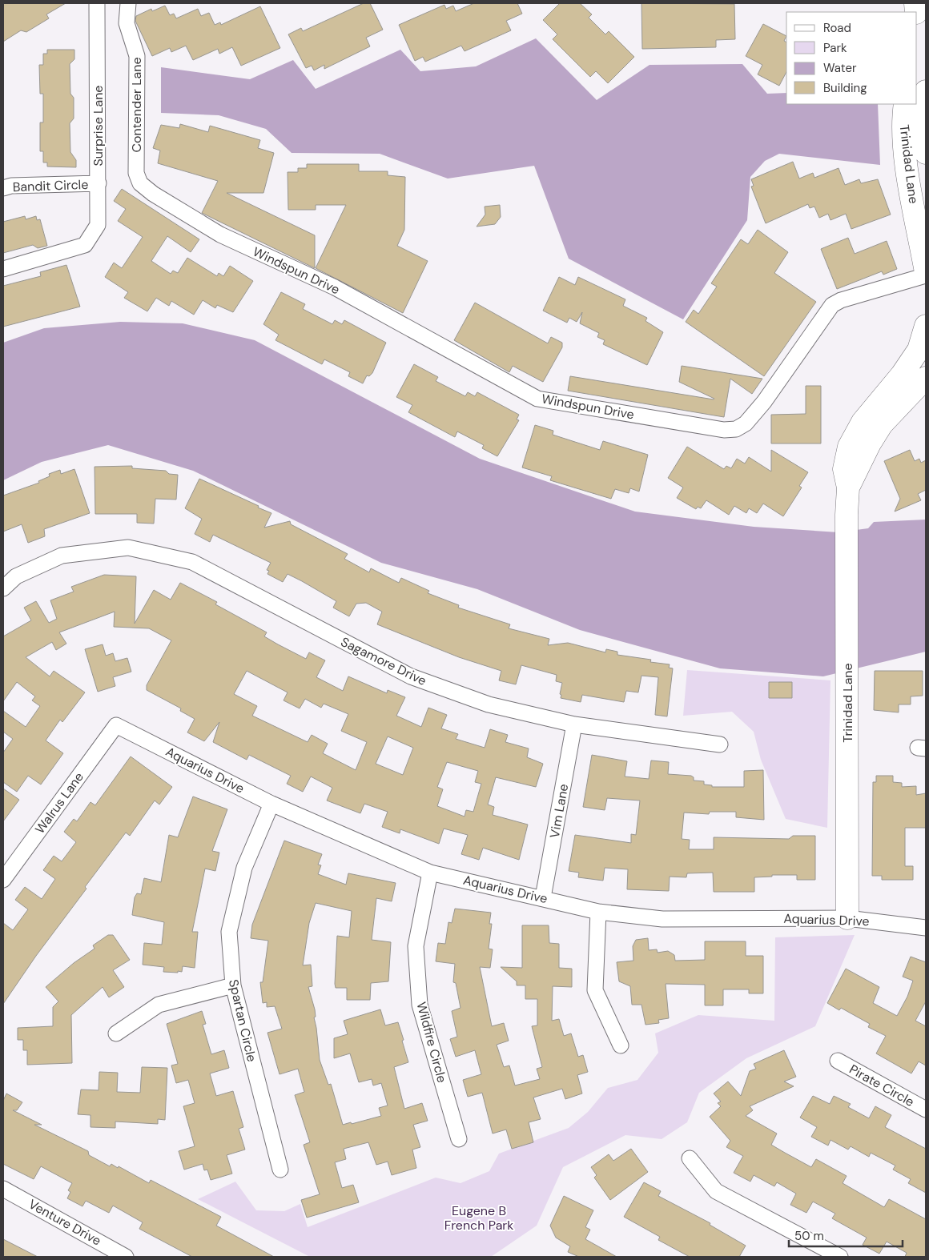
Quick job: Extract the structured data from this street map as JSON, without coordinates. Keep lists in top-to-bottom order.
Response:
{
  "streets": {
    "street": [
      "Contender Lane",
      "Surprise Lane",
      "Trinidad Lane",
      "Bandit Circle",
      "Windspun Drive",
      "Sagamore Drive",
      "Aquarius Drive",
      "Walrus Lane",
      "Vim Lane",
      "Spartan Circle",
      "Wildfire Circle",
      "Pirate Circle",
      "Venture Drive"
    ]
  },
  "crossings": [
    ["Contender Lane", "Windspun Drive"],
    ["Surprise Lane", "Bandit Circle"],
    ["Trinidad Lane", "Windspun Drive"],
    ["Trinidad Lane", "Aquarius Drive"],
    ["Sagamore Drive", "Vim Lane"],
    ["Aquarius Drive", "Walrus Lane"],
    ["Aquarius Drive", "Vim Lane"],
    ["Aquarius Drive", "Spartan Circle"],
    ["Aquarius Drive", "Wildfire Circle"]
  ],
  "parks": ["Eugene B French Park"],
  "legend": [
    "Road",
    "Park",
    "Water",
    "Building"
  ],
  "scale_bar": "50 m"
}
